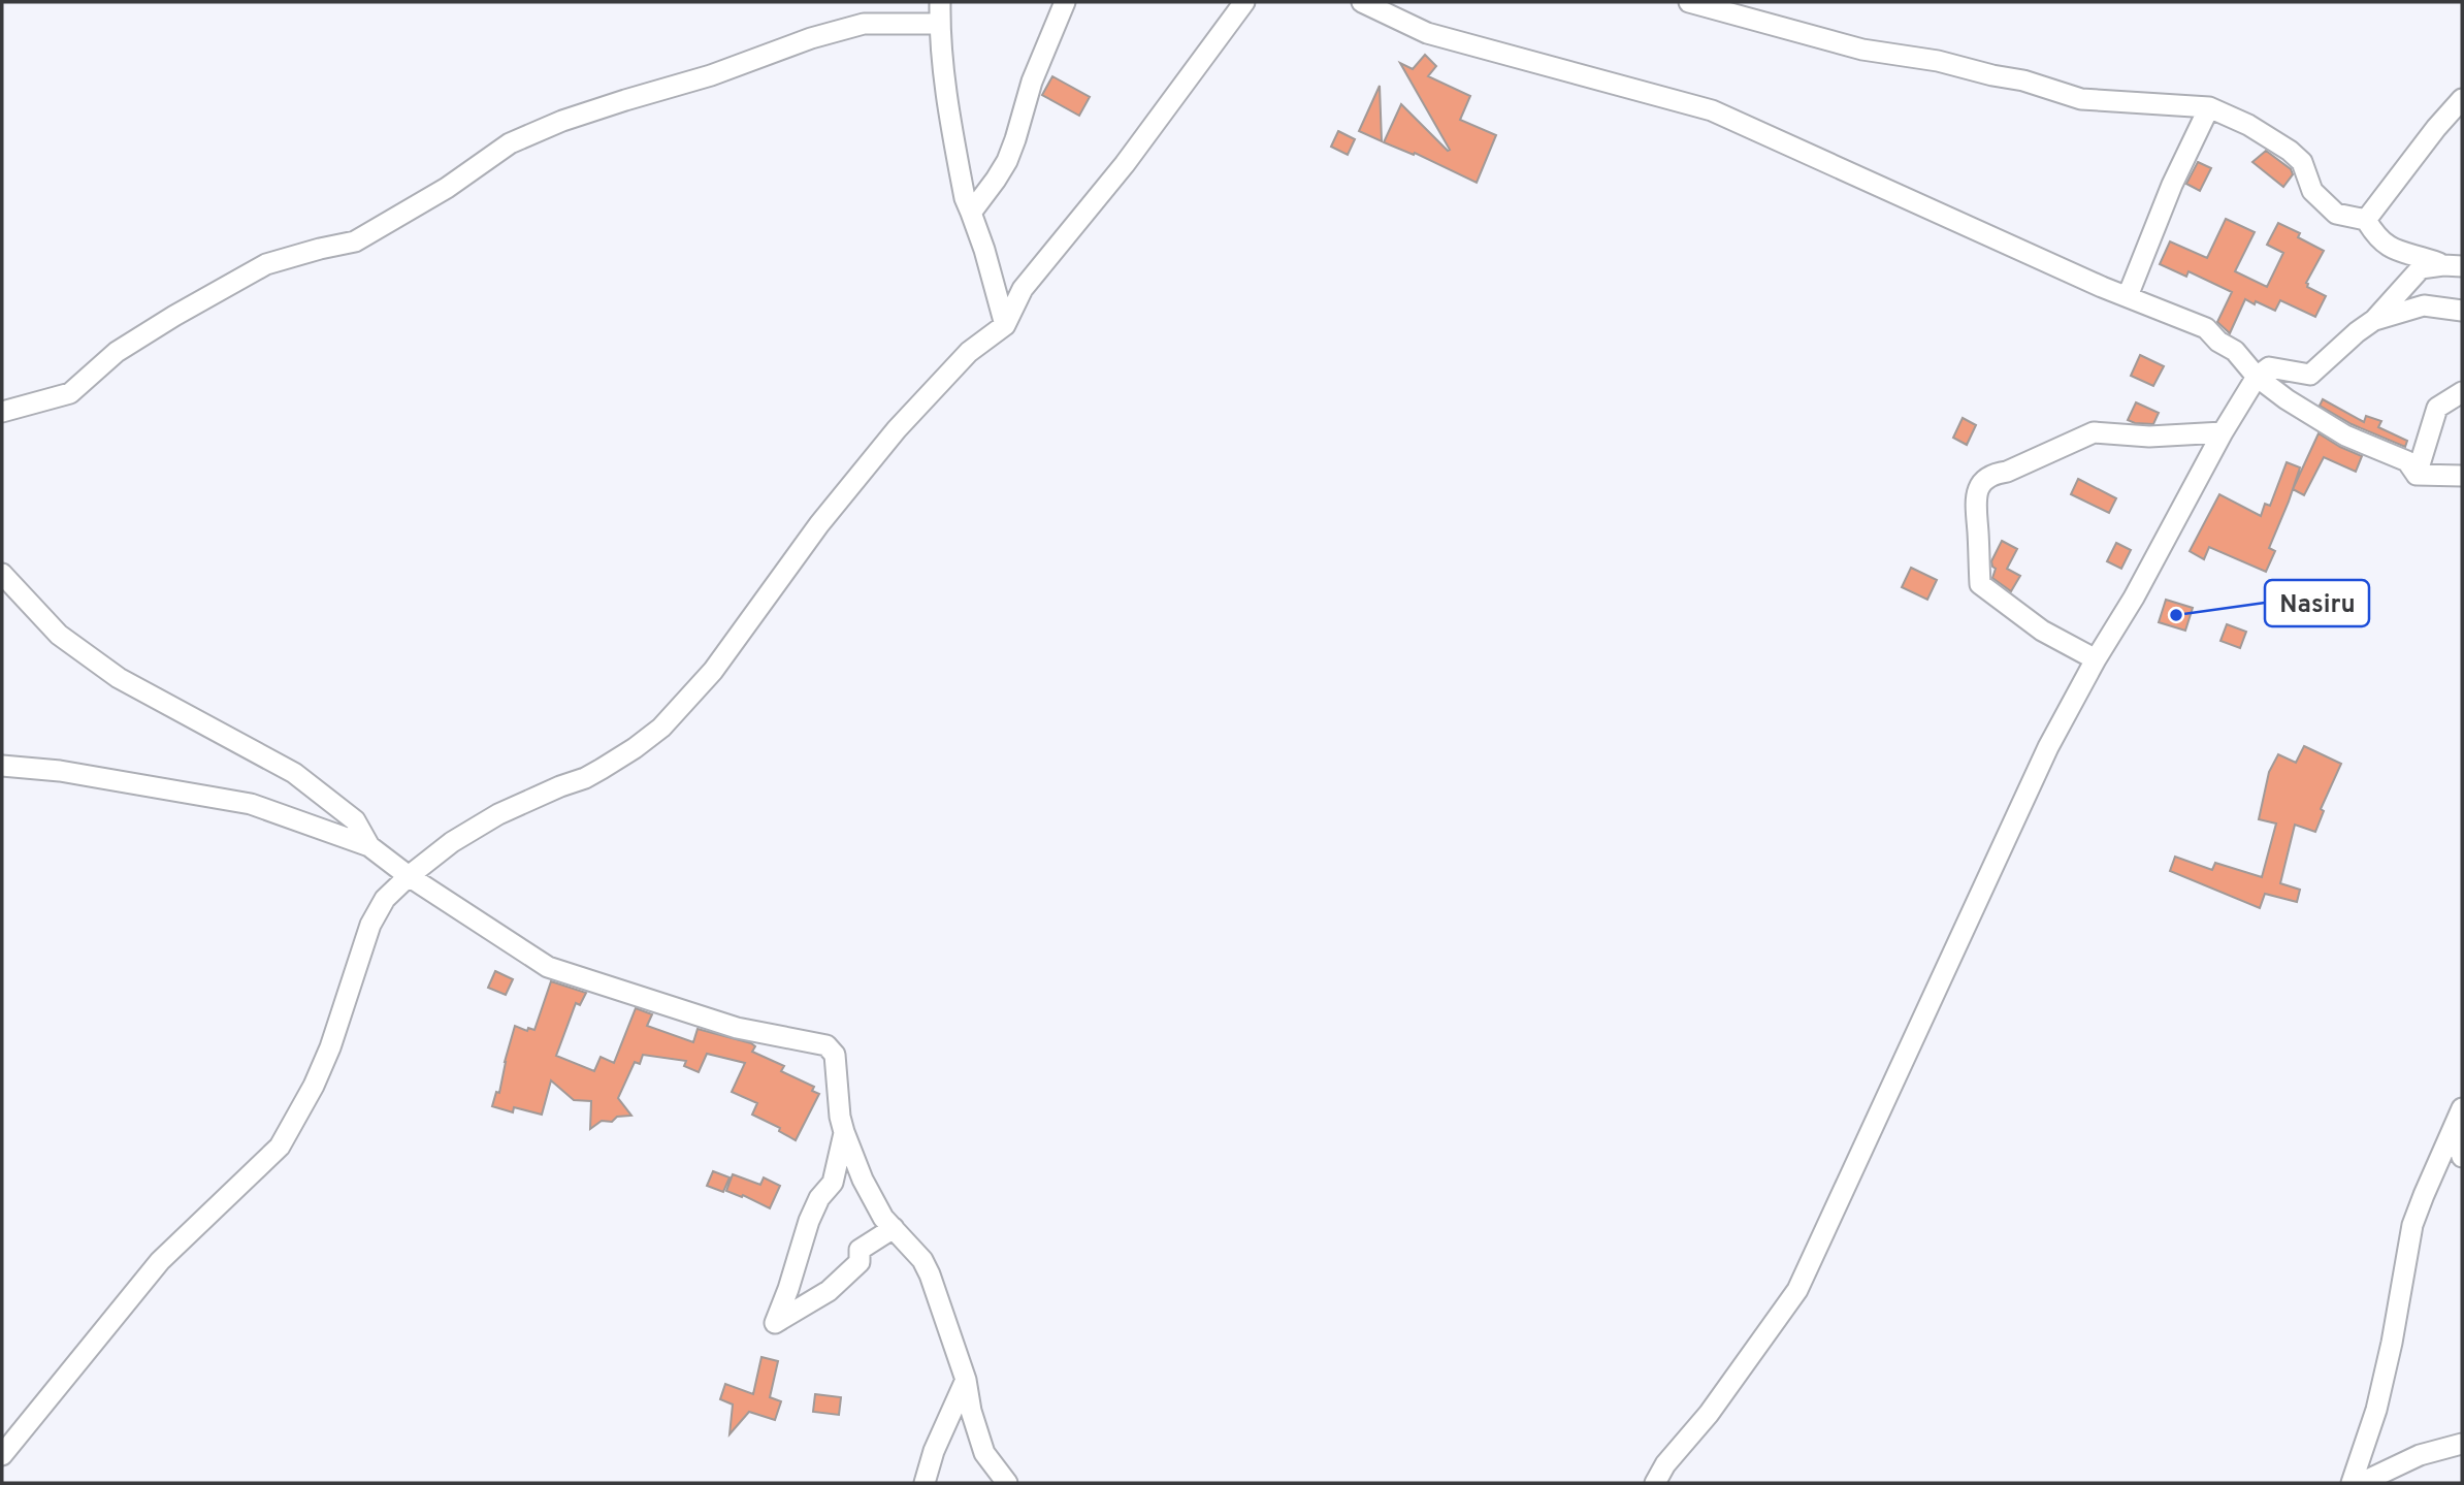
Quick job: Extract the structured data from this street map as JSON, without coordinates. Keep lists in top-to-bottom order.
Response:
{
  "places": ["Nasiru"]
}
